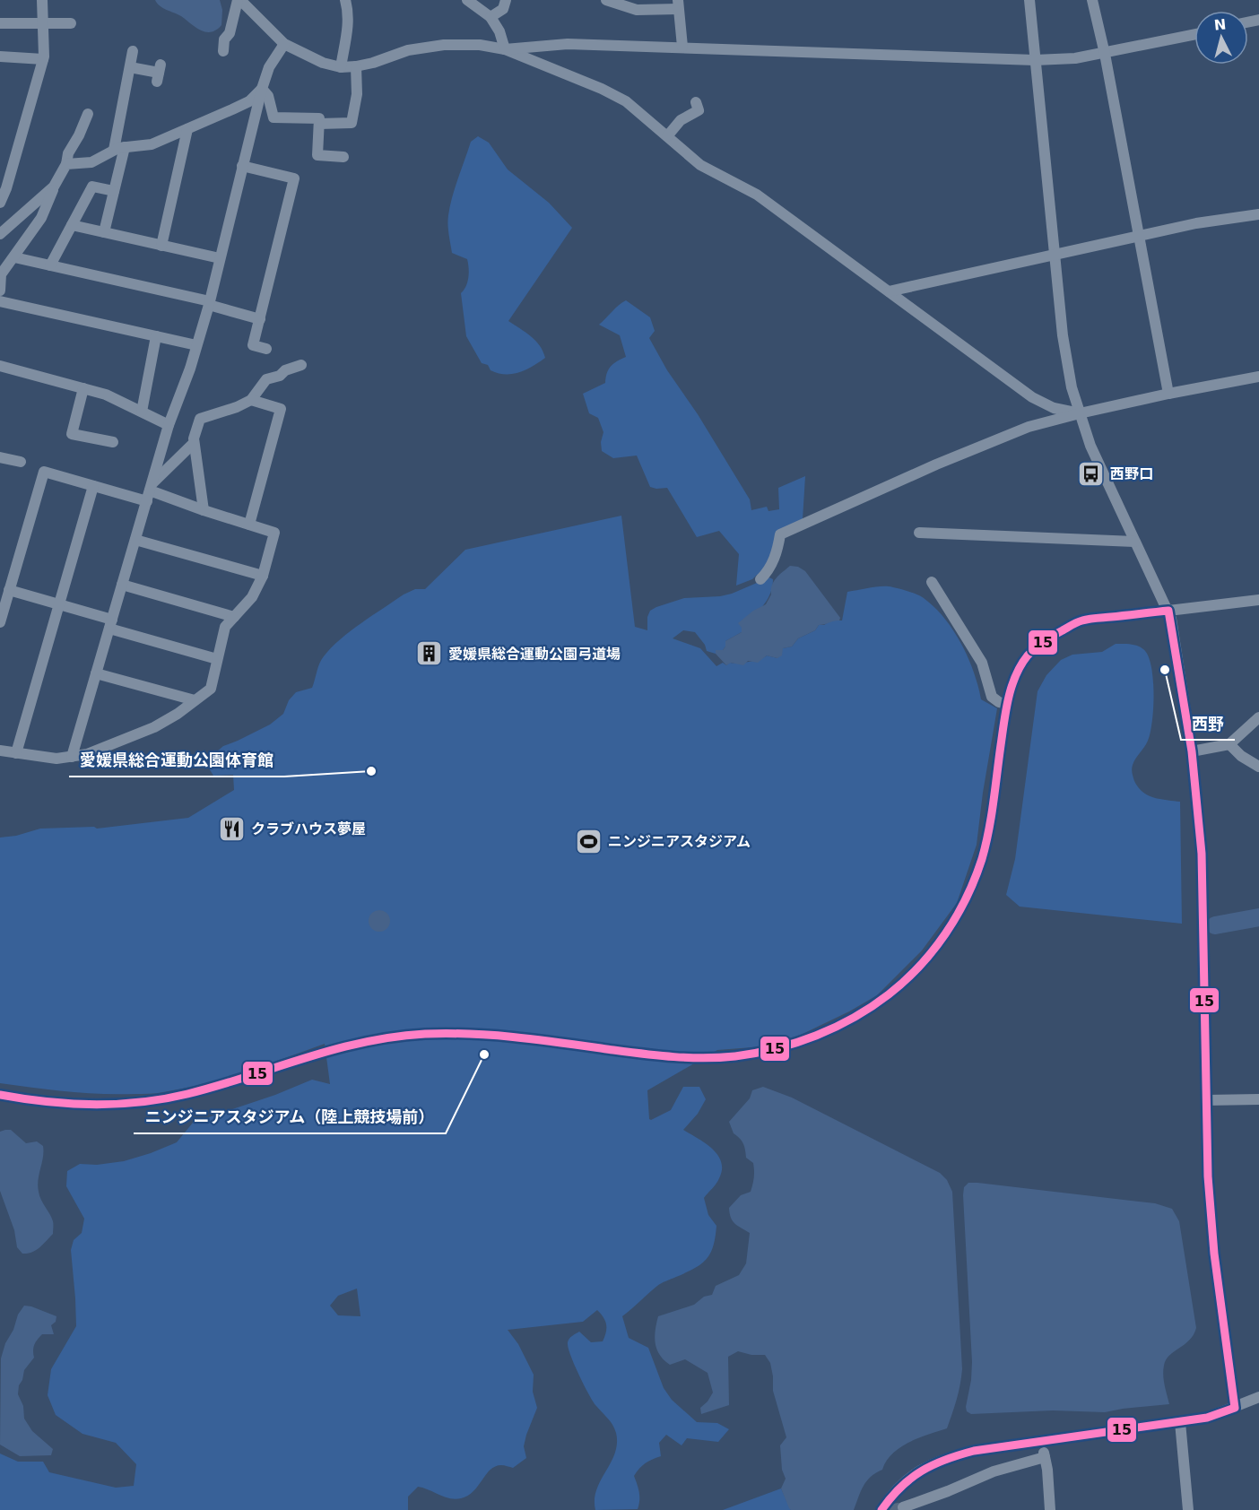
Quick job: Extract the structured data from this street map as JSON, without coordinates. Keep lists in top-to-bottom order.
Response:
{
  "places": {
    "bus stop": ["西野口"],
    "building": ["愛媛県総合運動公園弓道場"],
    "other": ["西野", "愛媛県総合運動公園体育館", "ニンジニアスタジアム（陸上競技場前）"],
    "restaurant": ["クラブハウス夢屋"],
    "sports": ["ニンジニアスタジアム"]
  },
  "lines": ["transit line 15"],
  "north": "top"
}
